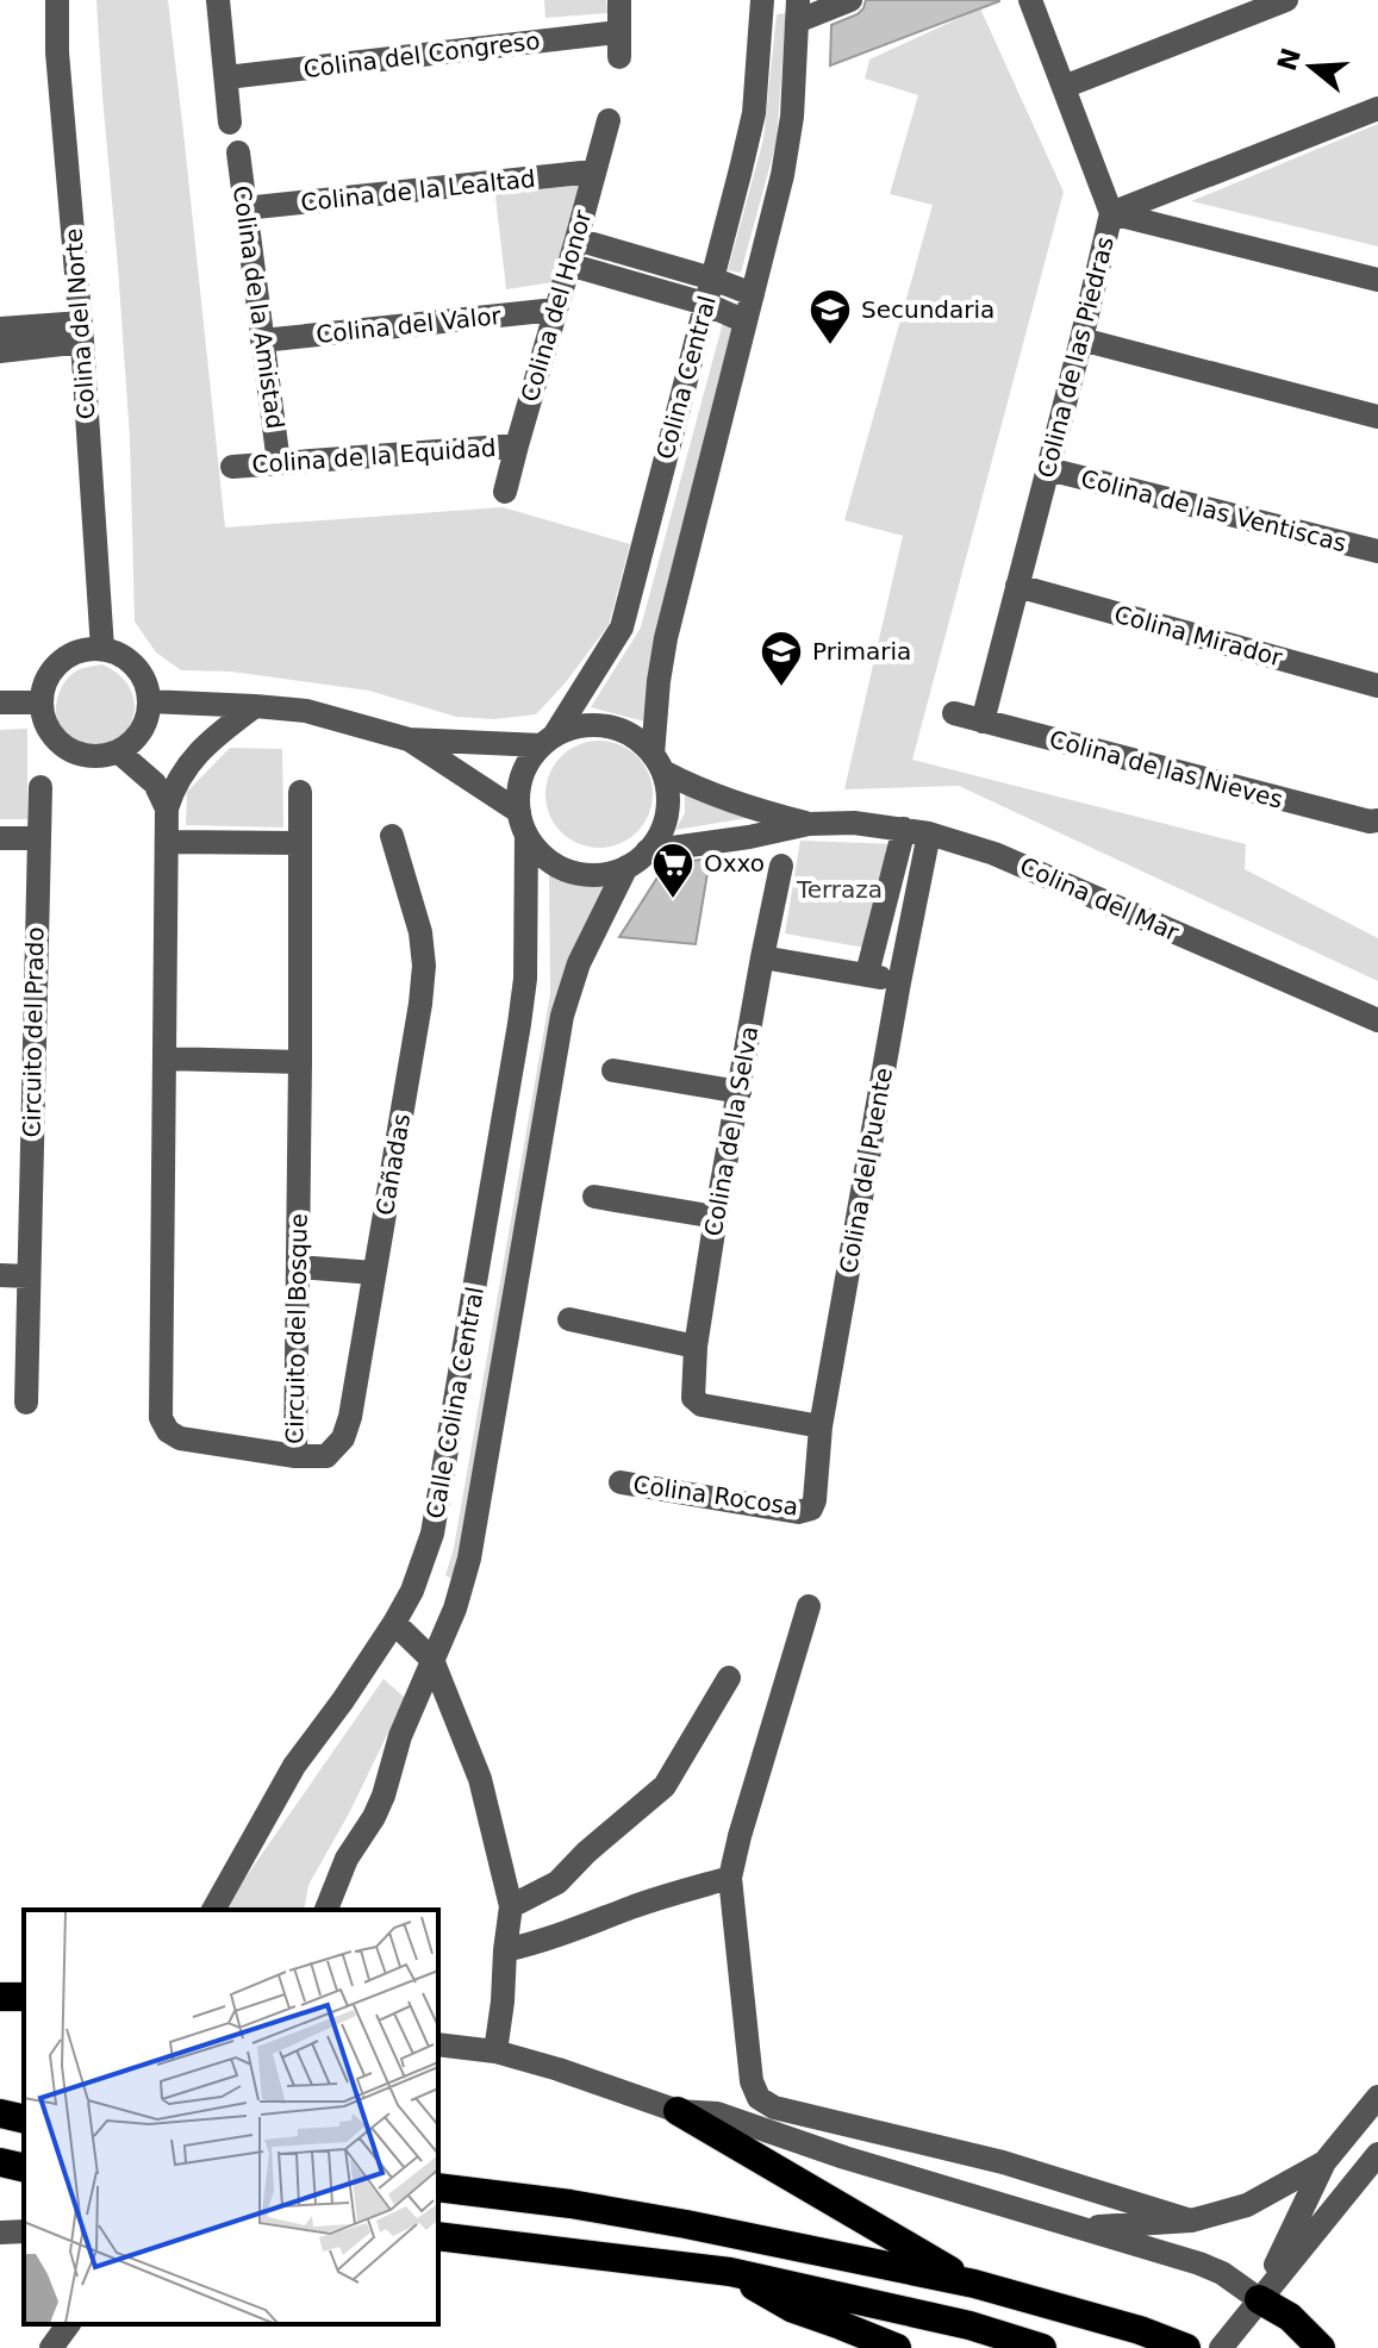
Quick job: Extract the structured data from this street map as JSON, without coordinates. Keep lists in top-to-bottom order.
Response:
{
  "streets": {
    "street": [
      "Colina del Congreso",
      "Colina de la Lealtad",
      "Colina del Honor",
      "Colina de la Amistad",
      "Colina del Norte",
      "Colina del Valor",
      "Colina de las Piedras",
      "Colina Central",
      "Colina de la Equidad",
      "Colina de las Ventiscas",
      "Colina Mirador",
      "Colina de las Nieves",
      "Colina del Mar",
      "Circuito del Prado",
      "Colina de la Selva",
      "Cañadas",
      "Colina del Puente",
      "Circuito del Bosque",
      "Calle Colina Central",
      "Colina Rocosa"
    ]
  },
  "crossings": [
    ["Colina de la Lealtad", "Colina del Honor"],
    ["Colina de la Lealtad", "Colina de la Amistad"],
    ["Colina del Honor", "Colina del Valor"],
    ["Colina del Honor", "Colina de la Equidad"],
    ["Colina de la Amistad", "Colina del Valor"],
    ["Colina de la Amistad", "Colina de la Equidad"],
    ["Colina de las Piedras", "Colina de las Ventiscas"],
    ["Colina de las Piedras", "Colina Mirador"],
    ["Colina de las Piedras", "Colina de las Nieves"],
    ["Colina Central", "Colina del Mar"],
    ["Colina Central", "Calle Colina Central"],
    ["Colina del Mar", "Colina del Puente"],
    ["Colina del Mar", "Calle Colina Central"],
    ["Colina de la Selva", "Colina del Puente"],
    ["Cañadas", "Circuito del Bosque"],
    ["Colina del Puente", "Colina Rocosa"]
  ],
  "parks": ["Terraza"],
  "places": {
    "school or university": ["Secundaria", "Primaria"],
    "supermarket": ["Oxxo"]
  },
  "north": "left"
}
